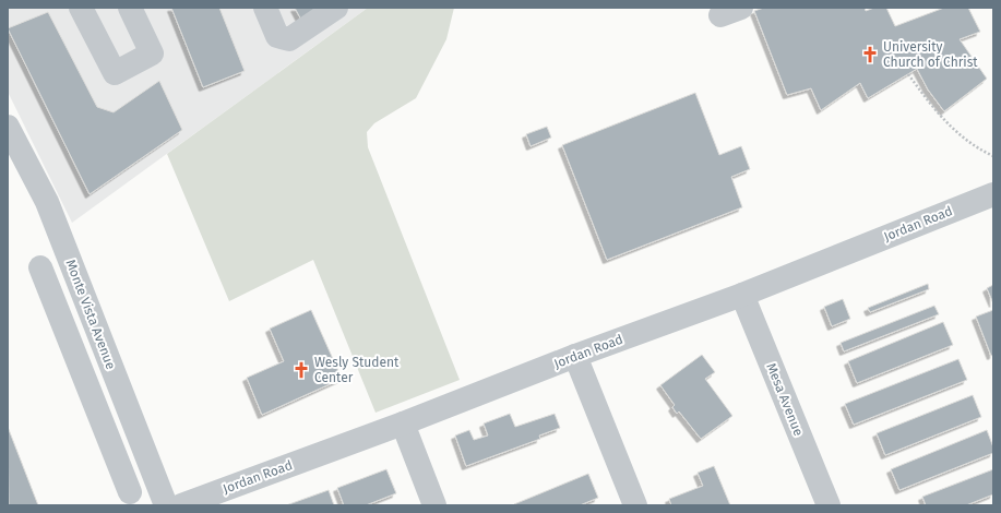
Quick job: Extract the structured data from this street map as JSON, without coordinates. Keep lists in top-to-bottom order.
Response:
{
  "streets": {
    "street": ["Jordan Road", "Monte Vista Avenue", "Mesa Avenue"]
  },
  "crossings": [
    ["Jordan Road", "Mesa Avenue"]
  ],
  "places": {
    "church": ["University Church of Christ", "Wesly Student Center"]
  }
}
